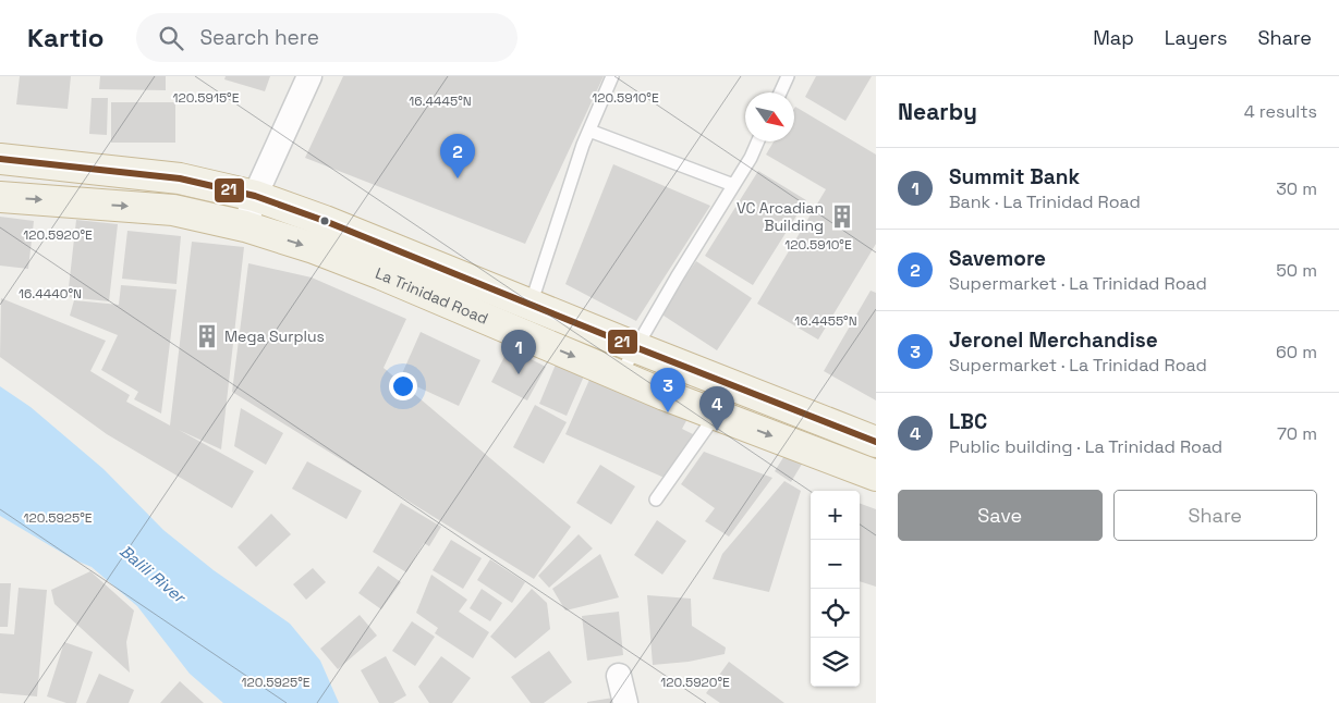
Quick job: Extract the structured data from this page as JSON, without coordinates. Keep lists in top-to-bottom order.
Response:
{
  "streets": {
    "highway": ["La Trinidad Road"]
  },
  "water": ["Balili River"],
  "places": {
    "building": ["VC Arcadian Building", "Mega Surplus"]
  },
  "lines": ["transit line 21"],
  "north": "bottom right",
  "page": {
    "header": "Kartio",
    "search": "Search here",
    "nav": ["Map", "Layers", "Share"],
    "heading": ["Nearby", "4 results"],
    "pins": [
      "2",
      "1",
      "3",
      "4"
    ],
    "list": [
      {
        "mark": "1",
        "name": "Summit Bank",
        "note": "Bank · La Trinidad Road",
        "value": "30 m"
      },
      {
        "mark": "2",
        "name": "Savemore",
        "note": "Supermarket · La Trinidad Road",
        "value": "50 m"
      },
      {
        "mark": "3",
        "name": "Jeronel Merchandise",
        "note": "Supermarket · La Trinidad Road",
        "value": "60 m"
      },
      {
        "mark": "4",
        "name": "LBC",
        "note": "Public building · La Trinidad Road",
        "value": "70 m"
      }
    ],
    "buttons": ["Save", "Share"],
    "map_buttons": ["+", "−"]
  },
  "coordinates": [
    "120.5915°E",
    "120.5910°E",
    "16.4445°N",
    "120.5920°E",
    "16.4440°N",
    "16.4455°N",
    "120.5925°E"
  ]
}
